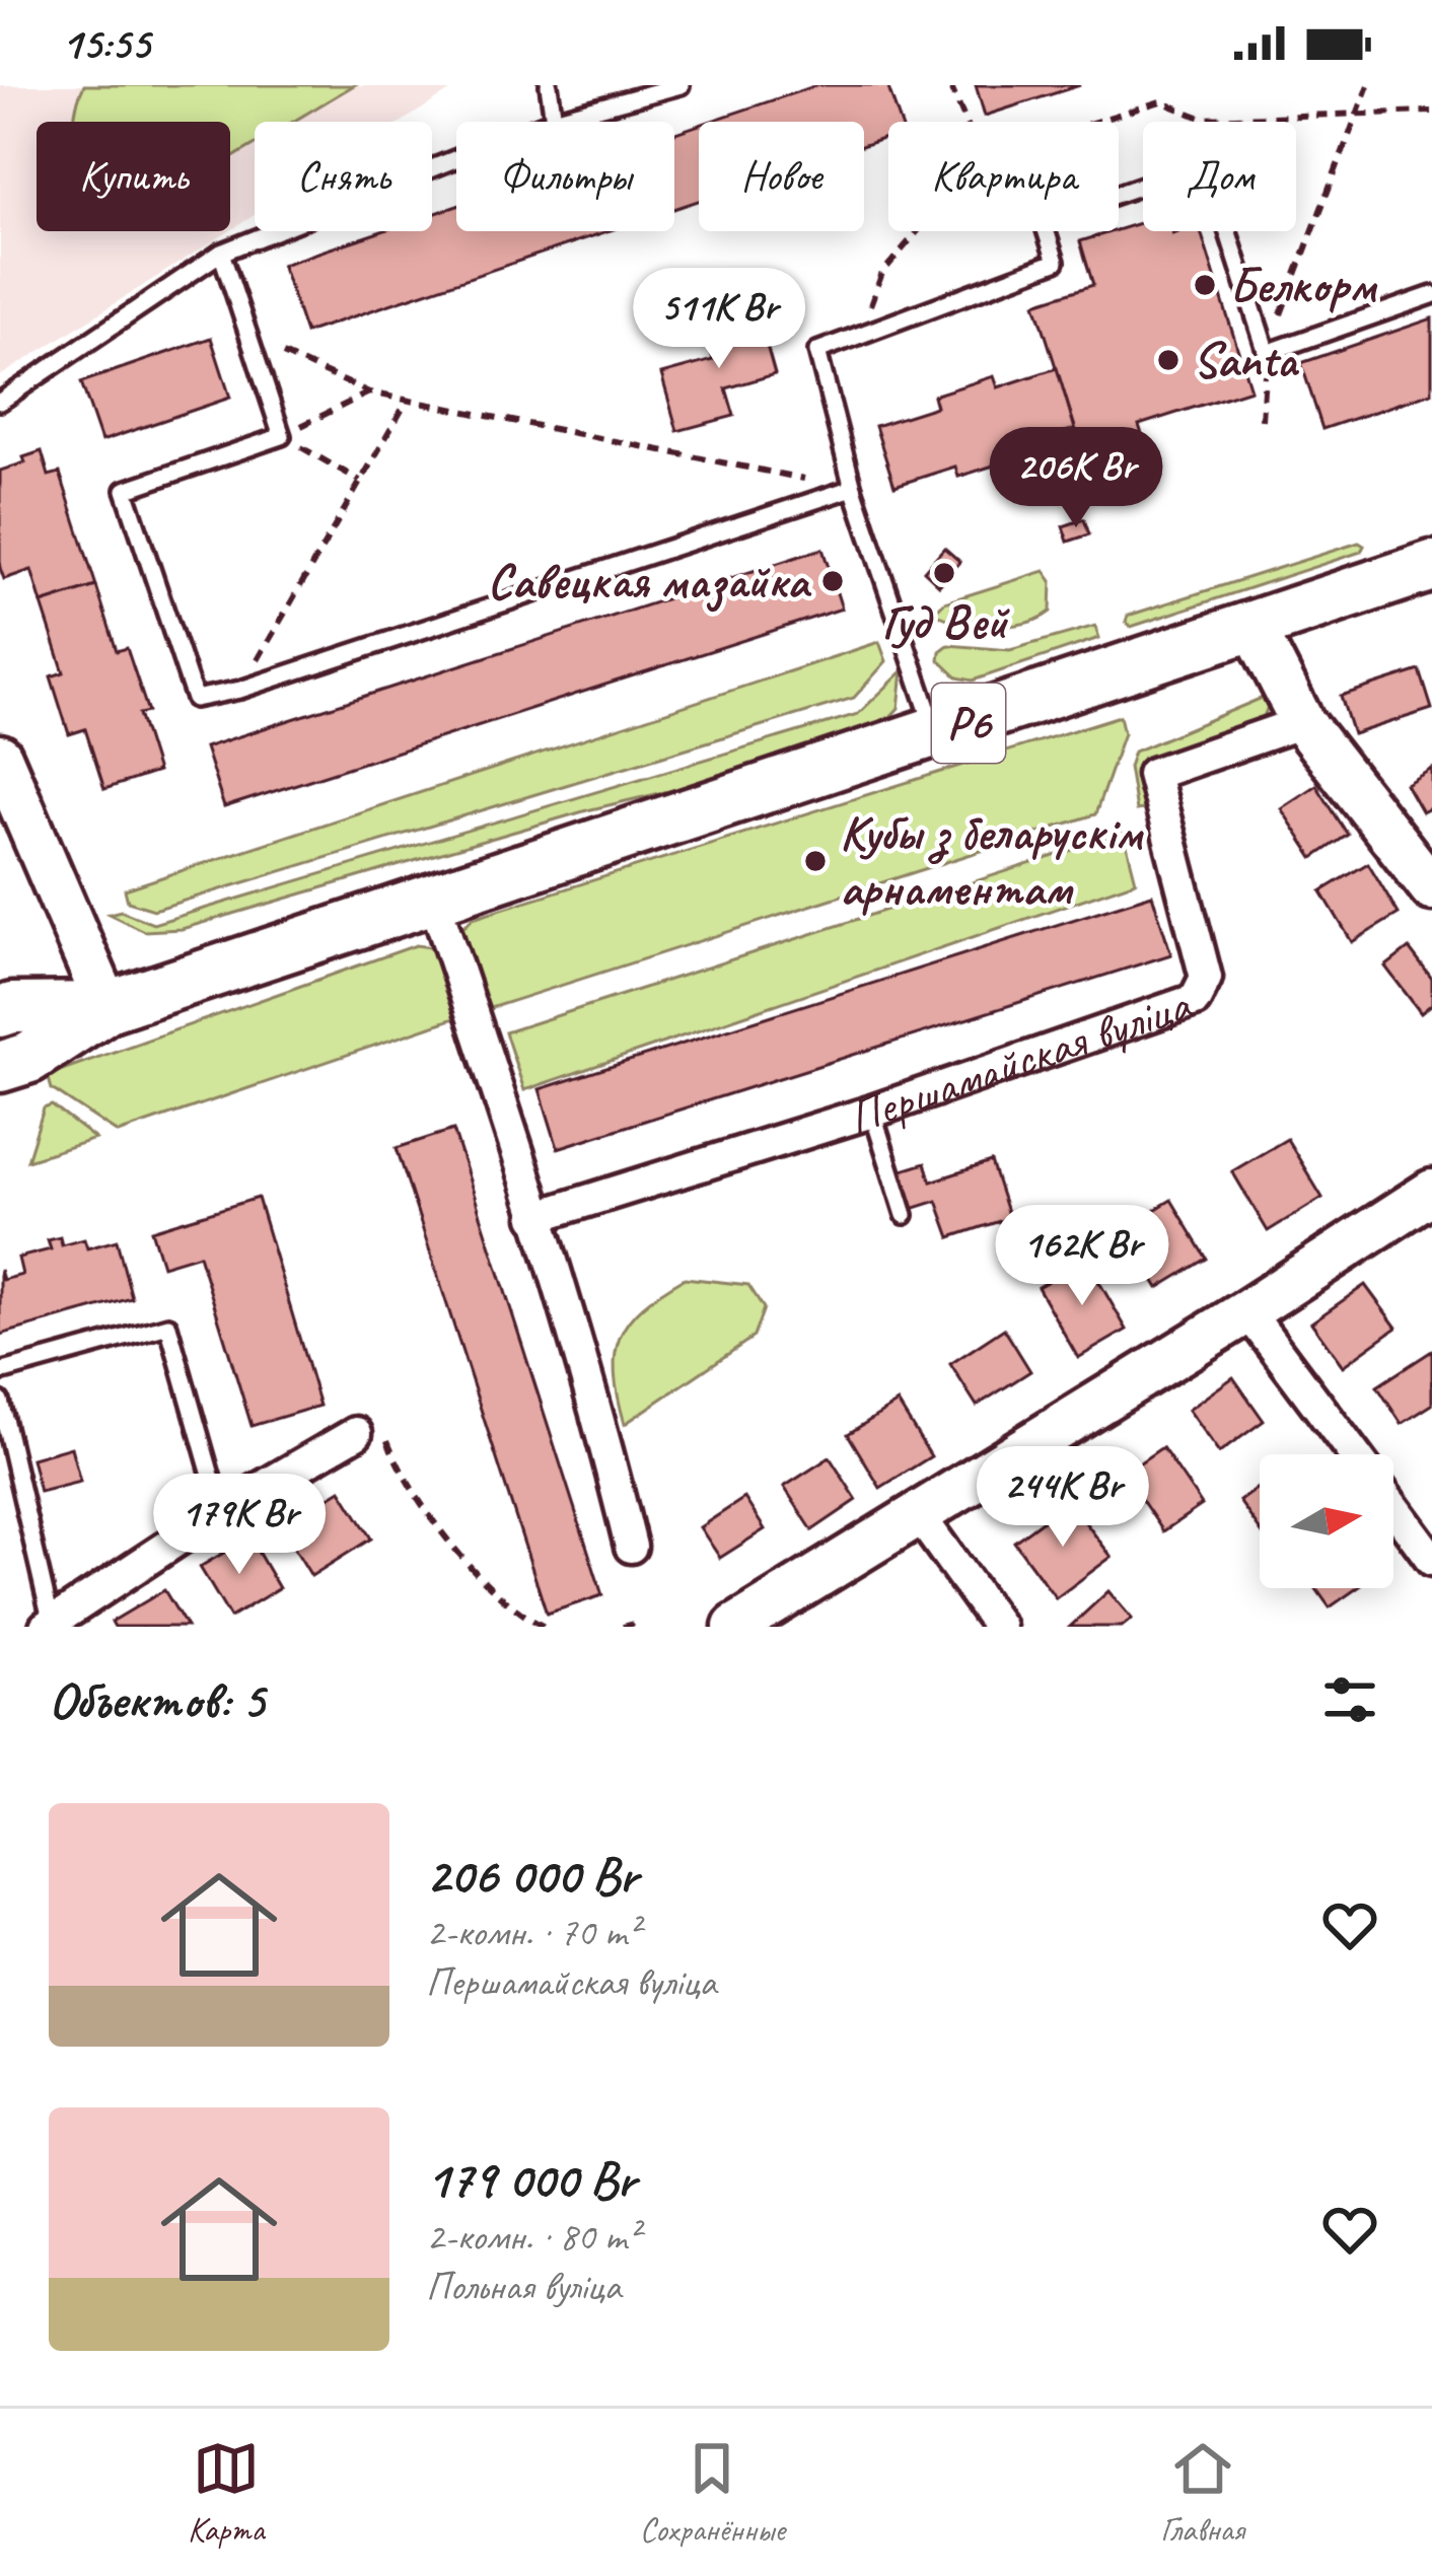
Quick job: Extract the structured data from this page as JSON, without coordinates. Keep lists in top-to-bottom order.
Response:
{
  "streets": {
    "main road": ["Р6"],
    "street": ["Першамайская вуліца"]
  },
  "places": [
    "Белкорм",
    "Santa",
    "Гуд Вей",
    "Савецкая мазайка",
    "Кубы з беларускім арнаментам"
  ],
  "north": "right",
  "page": {
    "status": "15:55",
    "chip": [
      "Купить",
      "Снять",
      "Фильтры",
      "Новое",
      "Квартира",
      "Дом"
    ],
    "price": [
      "511K Br",
      "206K Br",
      "162K Br",
      "244K Br",
      "179K Br"
    ],
    "heading": "Объектов: 5",
    "list": [
      {
        "name": "206 000 Br",
        "note": "2-комн. · 70 m² · Першамайская вуліца"
      },
      {
        "name": "179 000 Br",
        "note": "2-комн. · 80 m² · Польная вуліца"
      }
    ],
    "tabs": ["Карта", "Сохранённые", "Главная"]
  }
}
